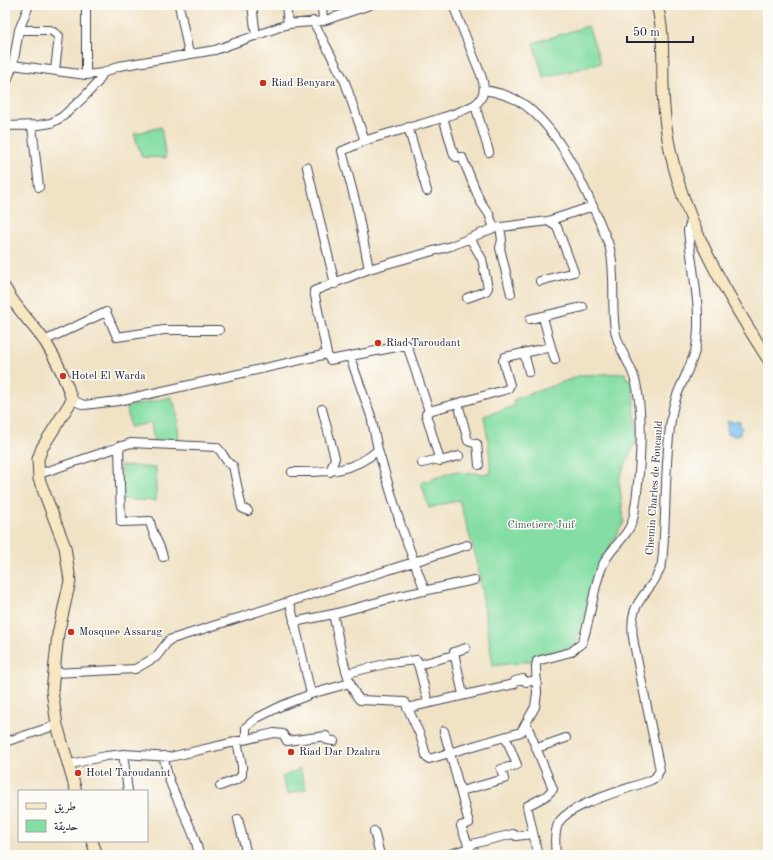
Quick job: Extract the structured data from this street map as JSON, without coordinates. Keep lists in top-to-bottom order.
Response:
{
  "streets": {
    "street": ["Chemin Charles de Foucauld"]
  },
  "parks": ["Cimetiere Juif"],
  "places": [
    "Riad Benyara",
    "Riad Taroudant",
    "Hotel El Warda",
    "Mosquee Assarag",
    "Riad Dar Dzahra",
    "Hotel Taroudannt"
  ],
  "legend": ["طريق", "حديقة"],
  "scale_bar": "50 m"
}
